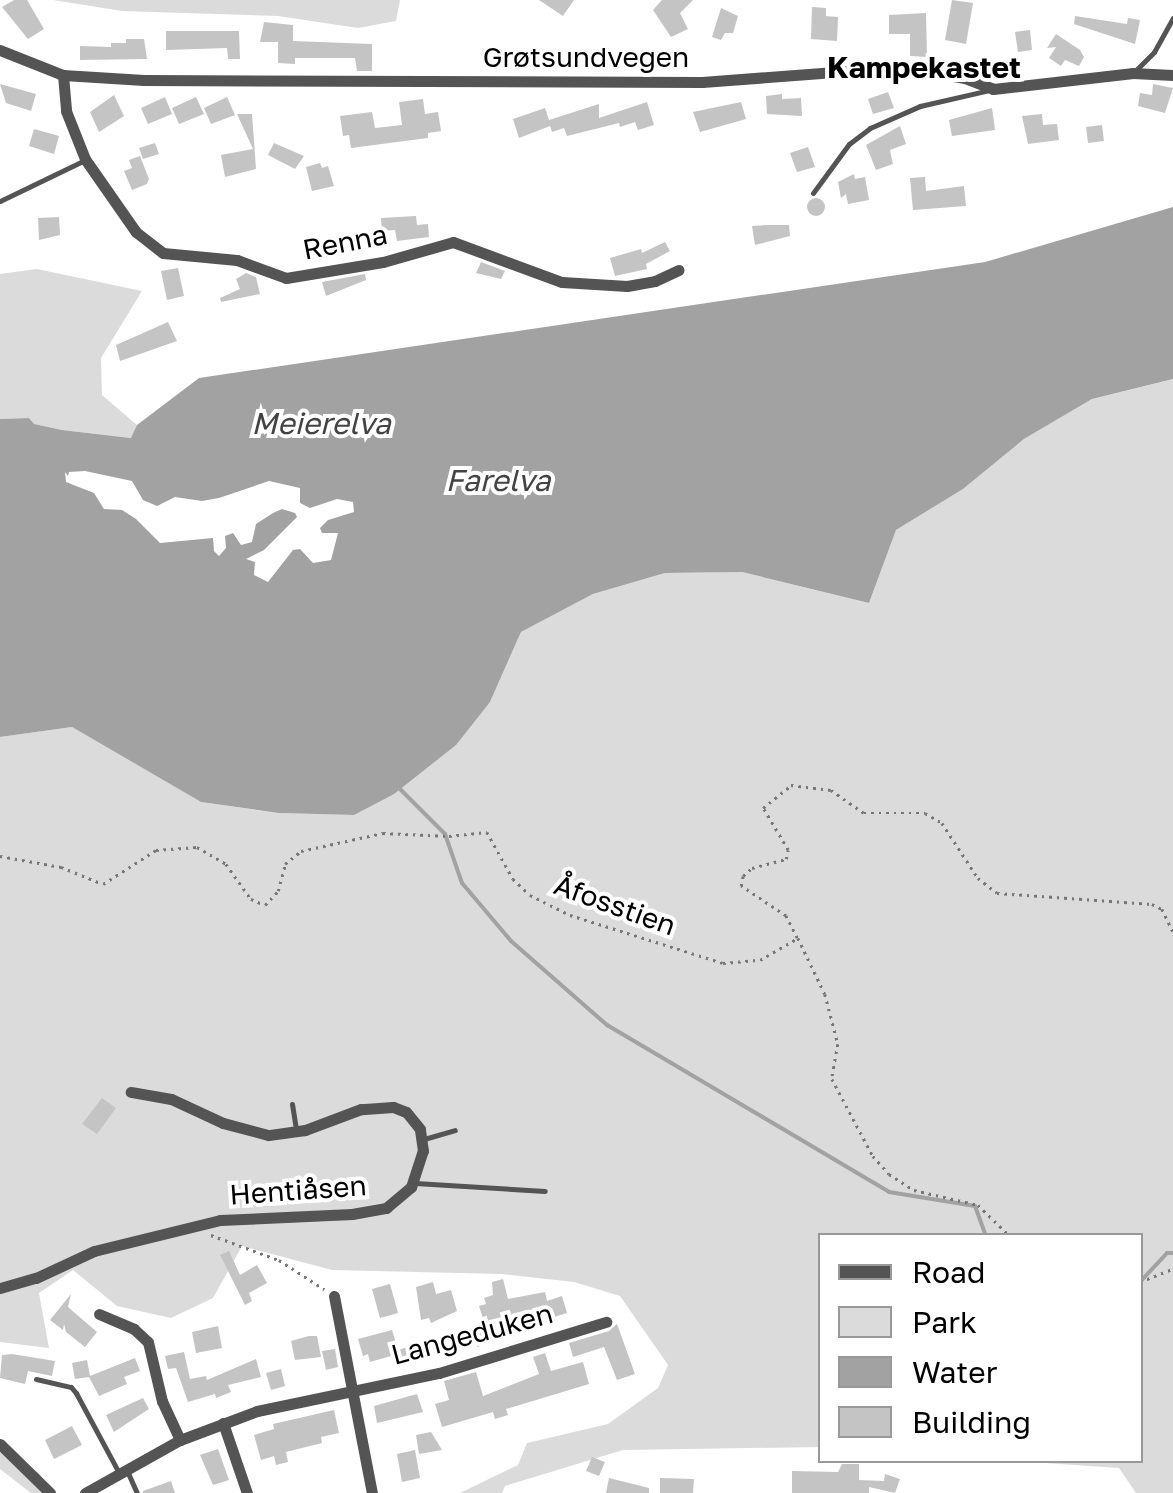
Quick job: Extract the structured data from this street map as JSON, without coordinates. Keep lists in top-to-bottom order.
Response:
{
  "streets": {
    "street": [
      "Grøtsundvegen",
      "Renna",
      "Hentiåsen",
      "Langeduken"
    ],
    "path": ["Åfosstien"]
  },
  "crossings": [
    ["Grøtsundvegen", "Renna"]
  ],
  "districts": ["Kampekastet"],
  "water": ["Meierelva", "Farelva"],
  "legend": [
    "Road",
    "Park",
    "Water",
    "Building"
  ]
}
